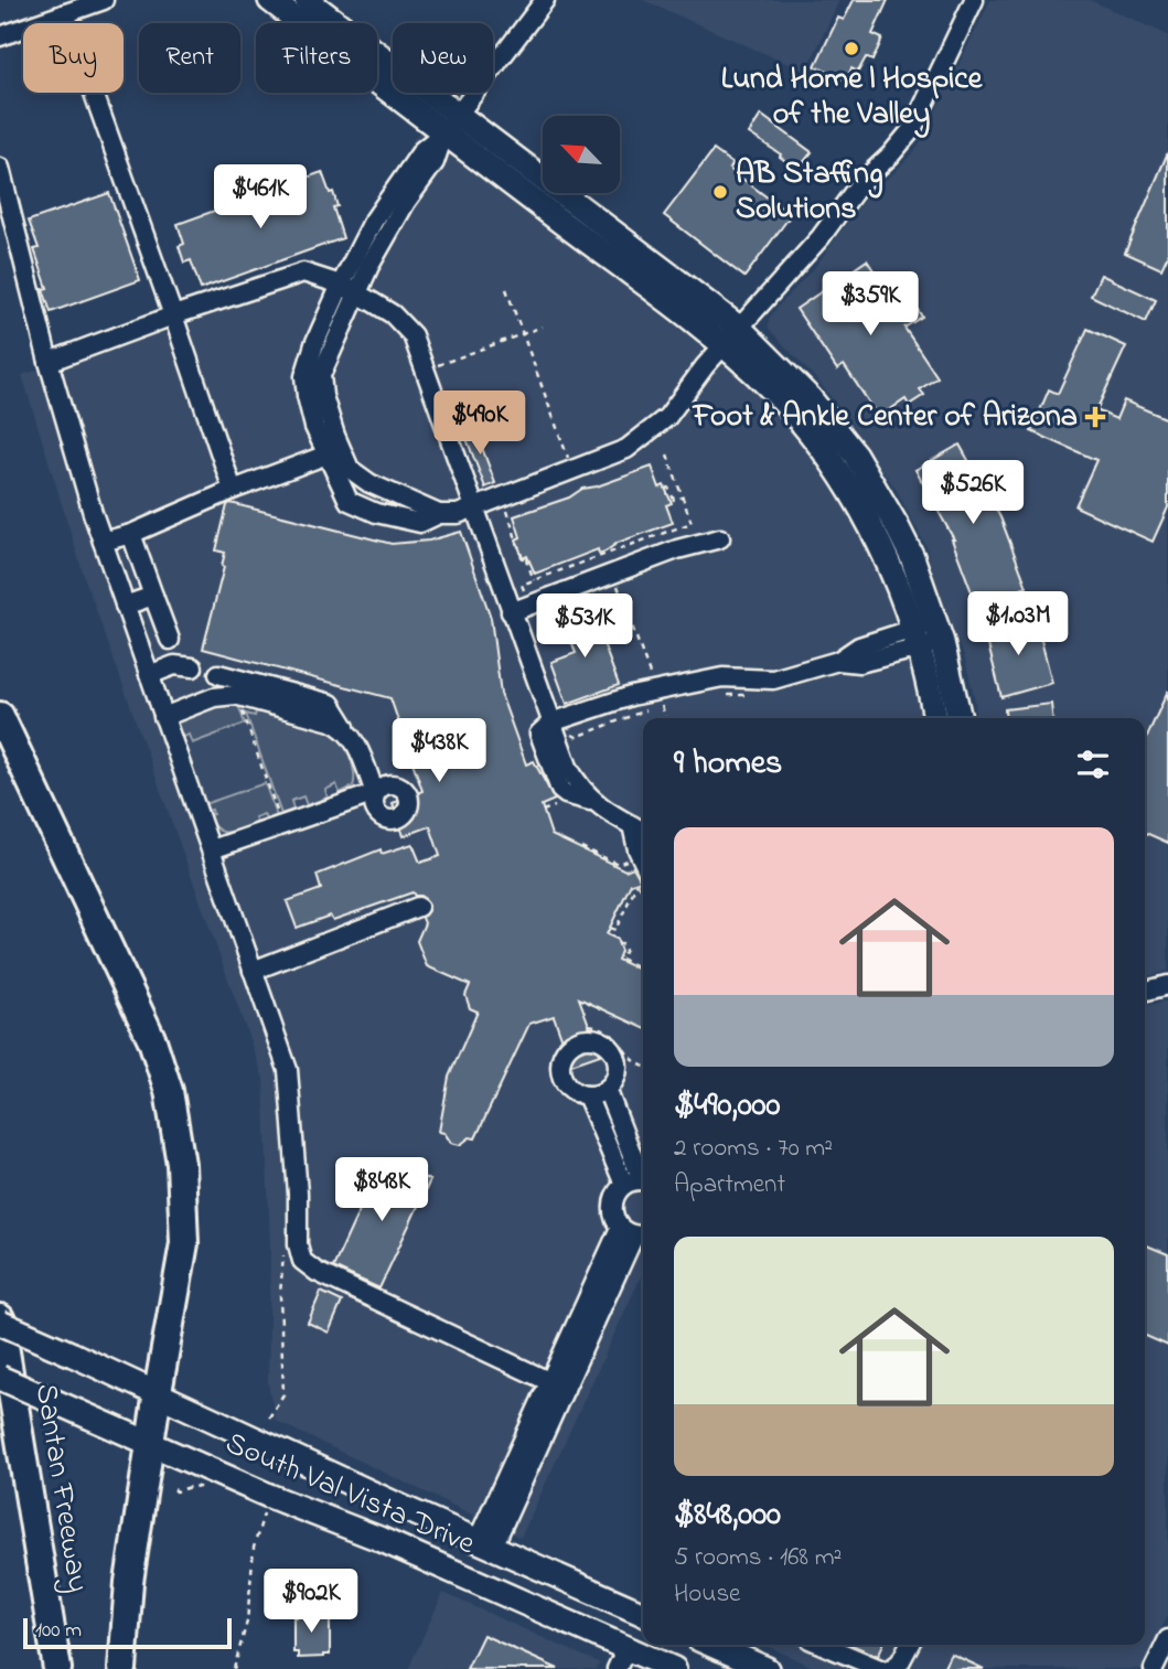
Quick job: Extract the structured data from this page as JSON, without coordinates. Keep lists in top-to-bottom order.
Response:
{
  "streets": {
    "highway": ["Santan Freeway"],
    "main road": ["South Val Vista Drive"]
  },
  "crossings": [
    ["Santan Freeway", "South Val Vista Drive"]
  ],
  "places": {
    "other": ["Lund Home | Hospice of the Valley", "AB Staffing Solutions"],
    "health": ["Foot & Ankle Center of Arizona"]
  },
  "scale_bar": "100 m",
  "north": "top left",
  "page": {
    "chip": [
      "Buy",
      "Rent",
      "Filters",
      "New"
    ],
    "price": [
      "$461K",
      "$359K",
      "$490K",
      "$526K",
      "$1.03M",
      "$531K",
      "$438K",
      "$848K",
      "$902K"
    ],
    "heading": "9 homes",
    "list": [
      {
        "name": "$490,000",
        "note": "2 rooms · 70 m² · Apartment"
      },
      {
        "name": "$848,000",
        "note": "5 rooms · 168 m² · House"
      }
    ],
    "scale": "100 m"
  }
}
